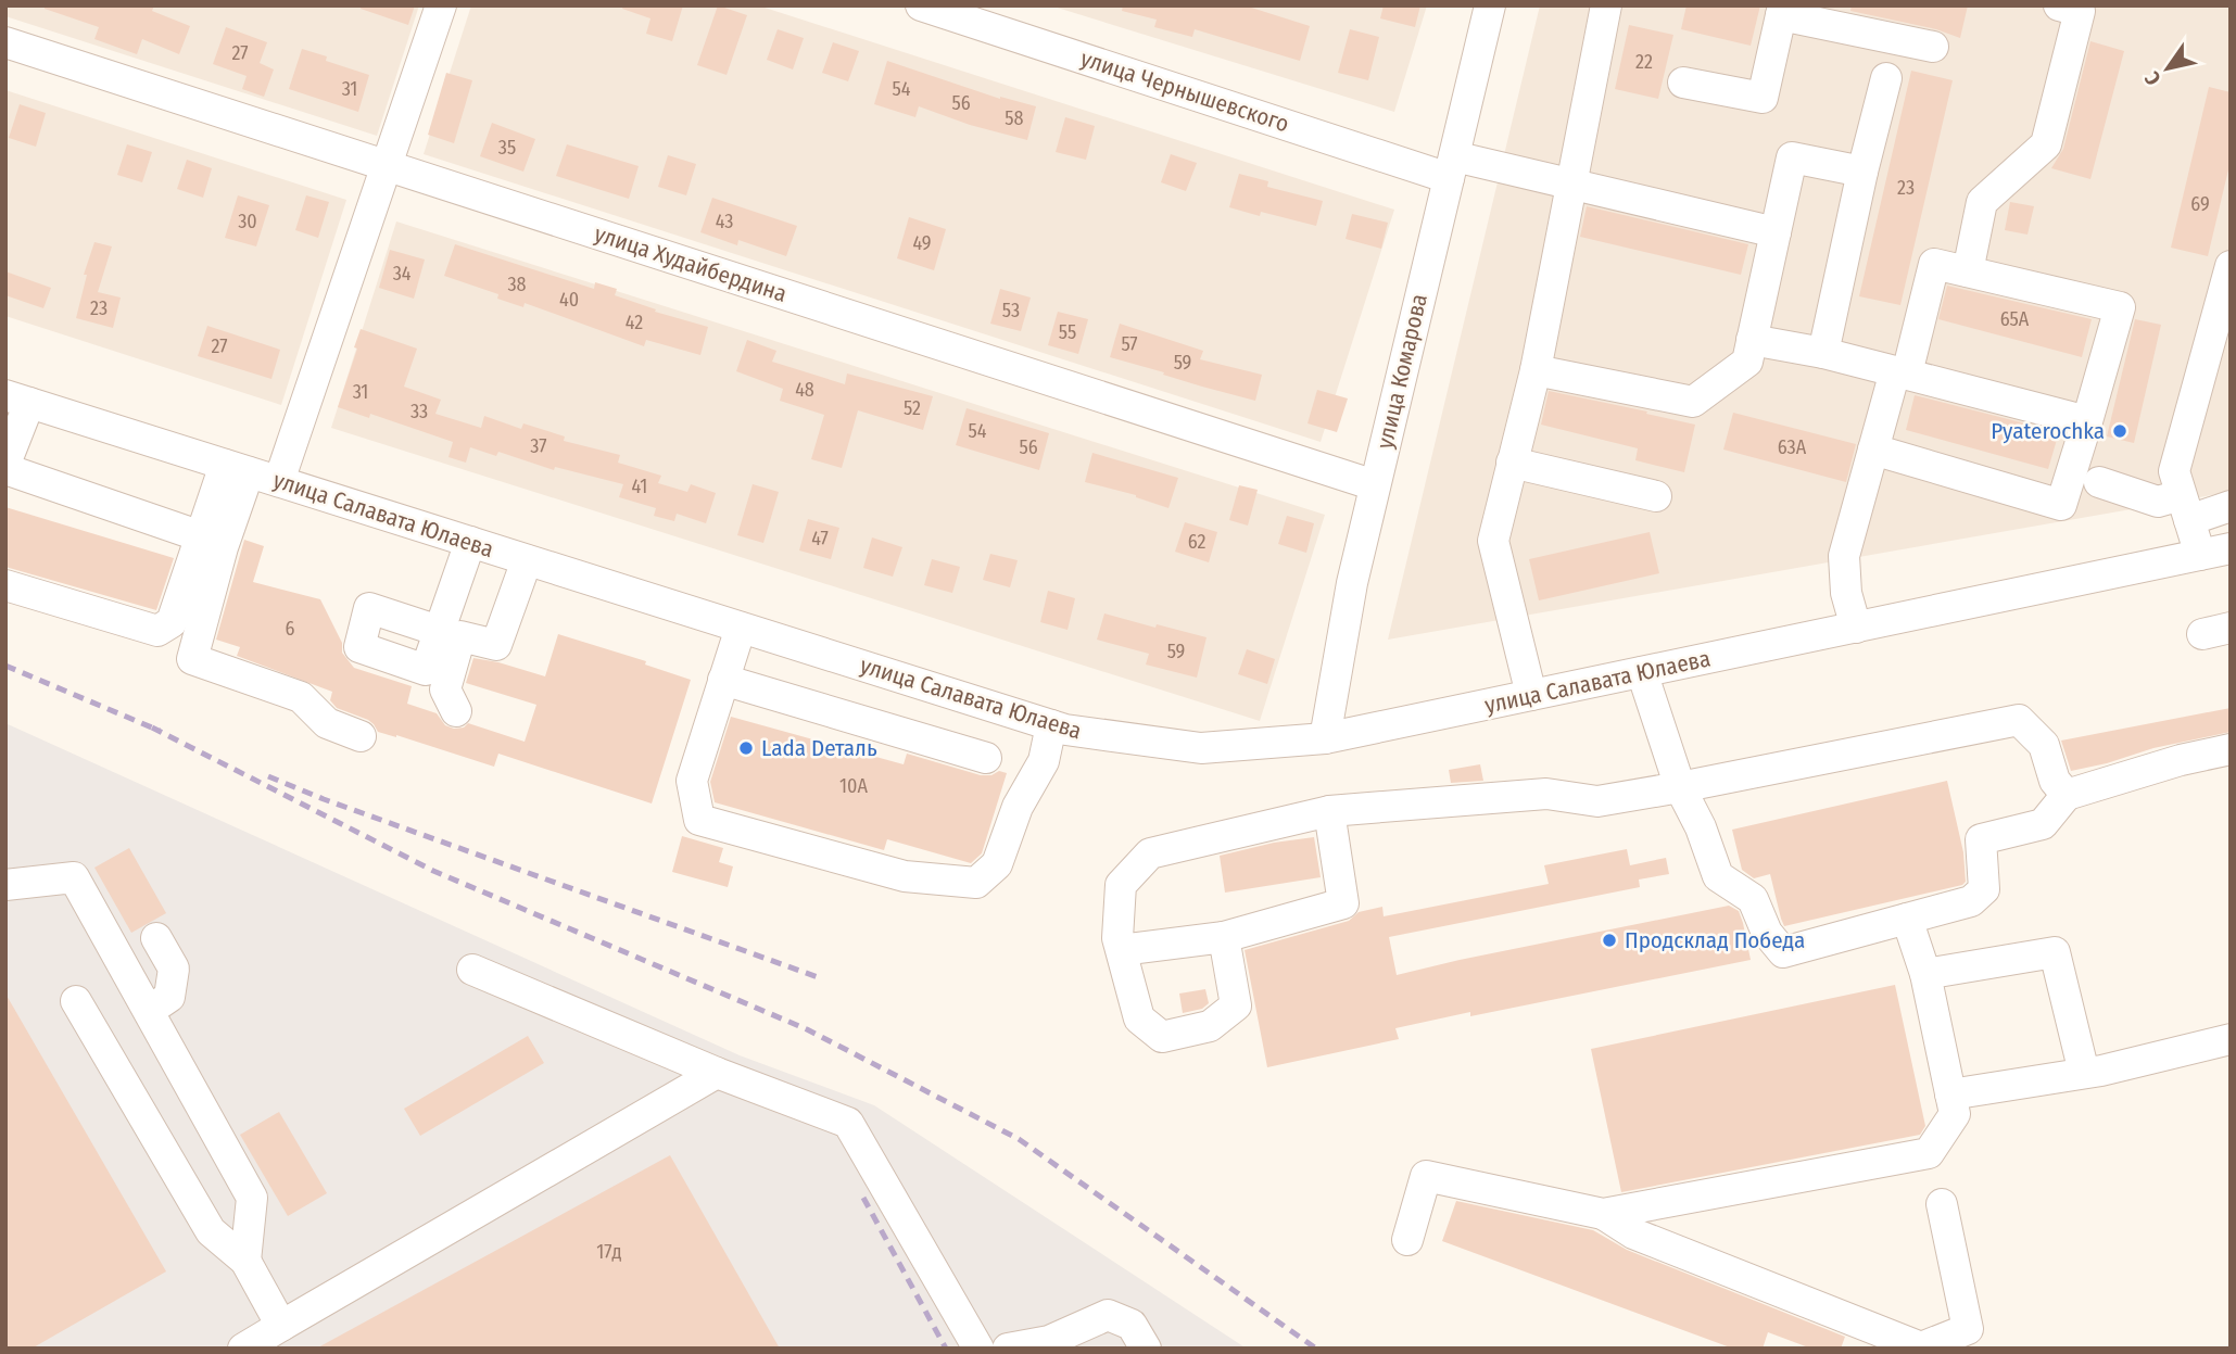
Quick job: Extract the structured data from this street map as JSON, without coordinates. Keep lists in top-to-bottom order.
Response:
{
  "streets": {
    "street": [
      "улица Чернышевского",
      "улица Худайбердина",
      "улица Комарова",
      "улица Салавата Юлаева"
    ]
  },
  "crossings": [
    ["улица Чернышевского", "улица Комарова"],
    ["улица Худайбердина", "улица Комарова"],
    ["улица Комарова", "улица Салавата Юлаева"]
  ],
  "places": ["Pyaterochka", "Lada Dеталь", "Продсклад Победа"],
  "house_numbers": [
    "27",
    "22",
    "31",
    "54",
    "56",
    "58",
    "35",
    "23",
    "69",
    "30",
    "43",
    "49",
    "34",
    "38",
    "40",
    "23",
    "53",
    "65А",
    "42",
    "55",
    "57",
    "27",
    "59",
    "48",
    "31",
    "52",
    "33",
    "54",
    "37",
    "56",
    "63А",
    "41",
    "47",
    "62",
    "6",
    "59",
    "10А",
    "17д"
  ],
  "north": "bottom left"
}
